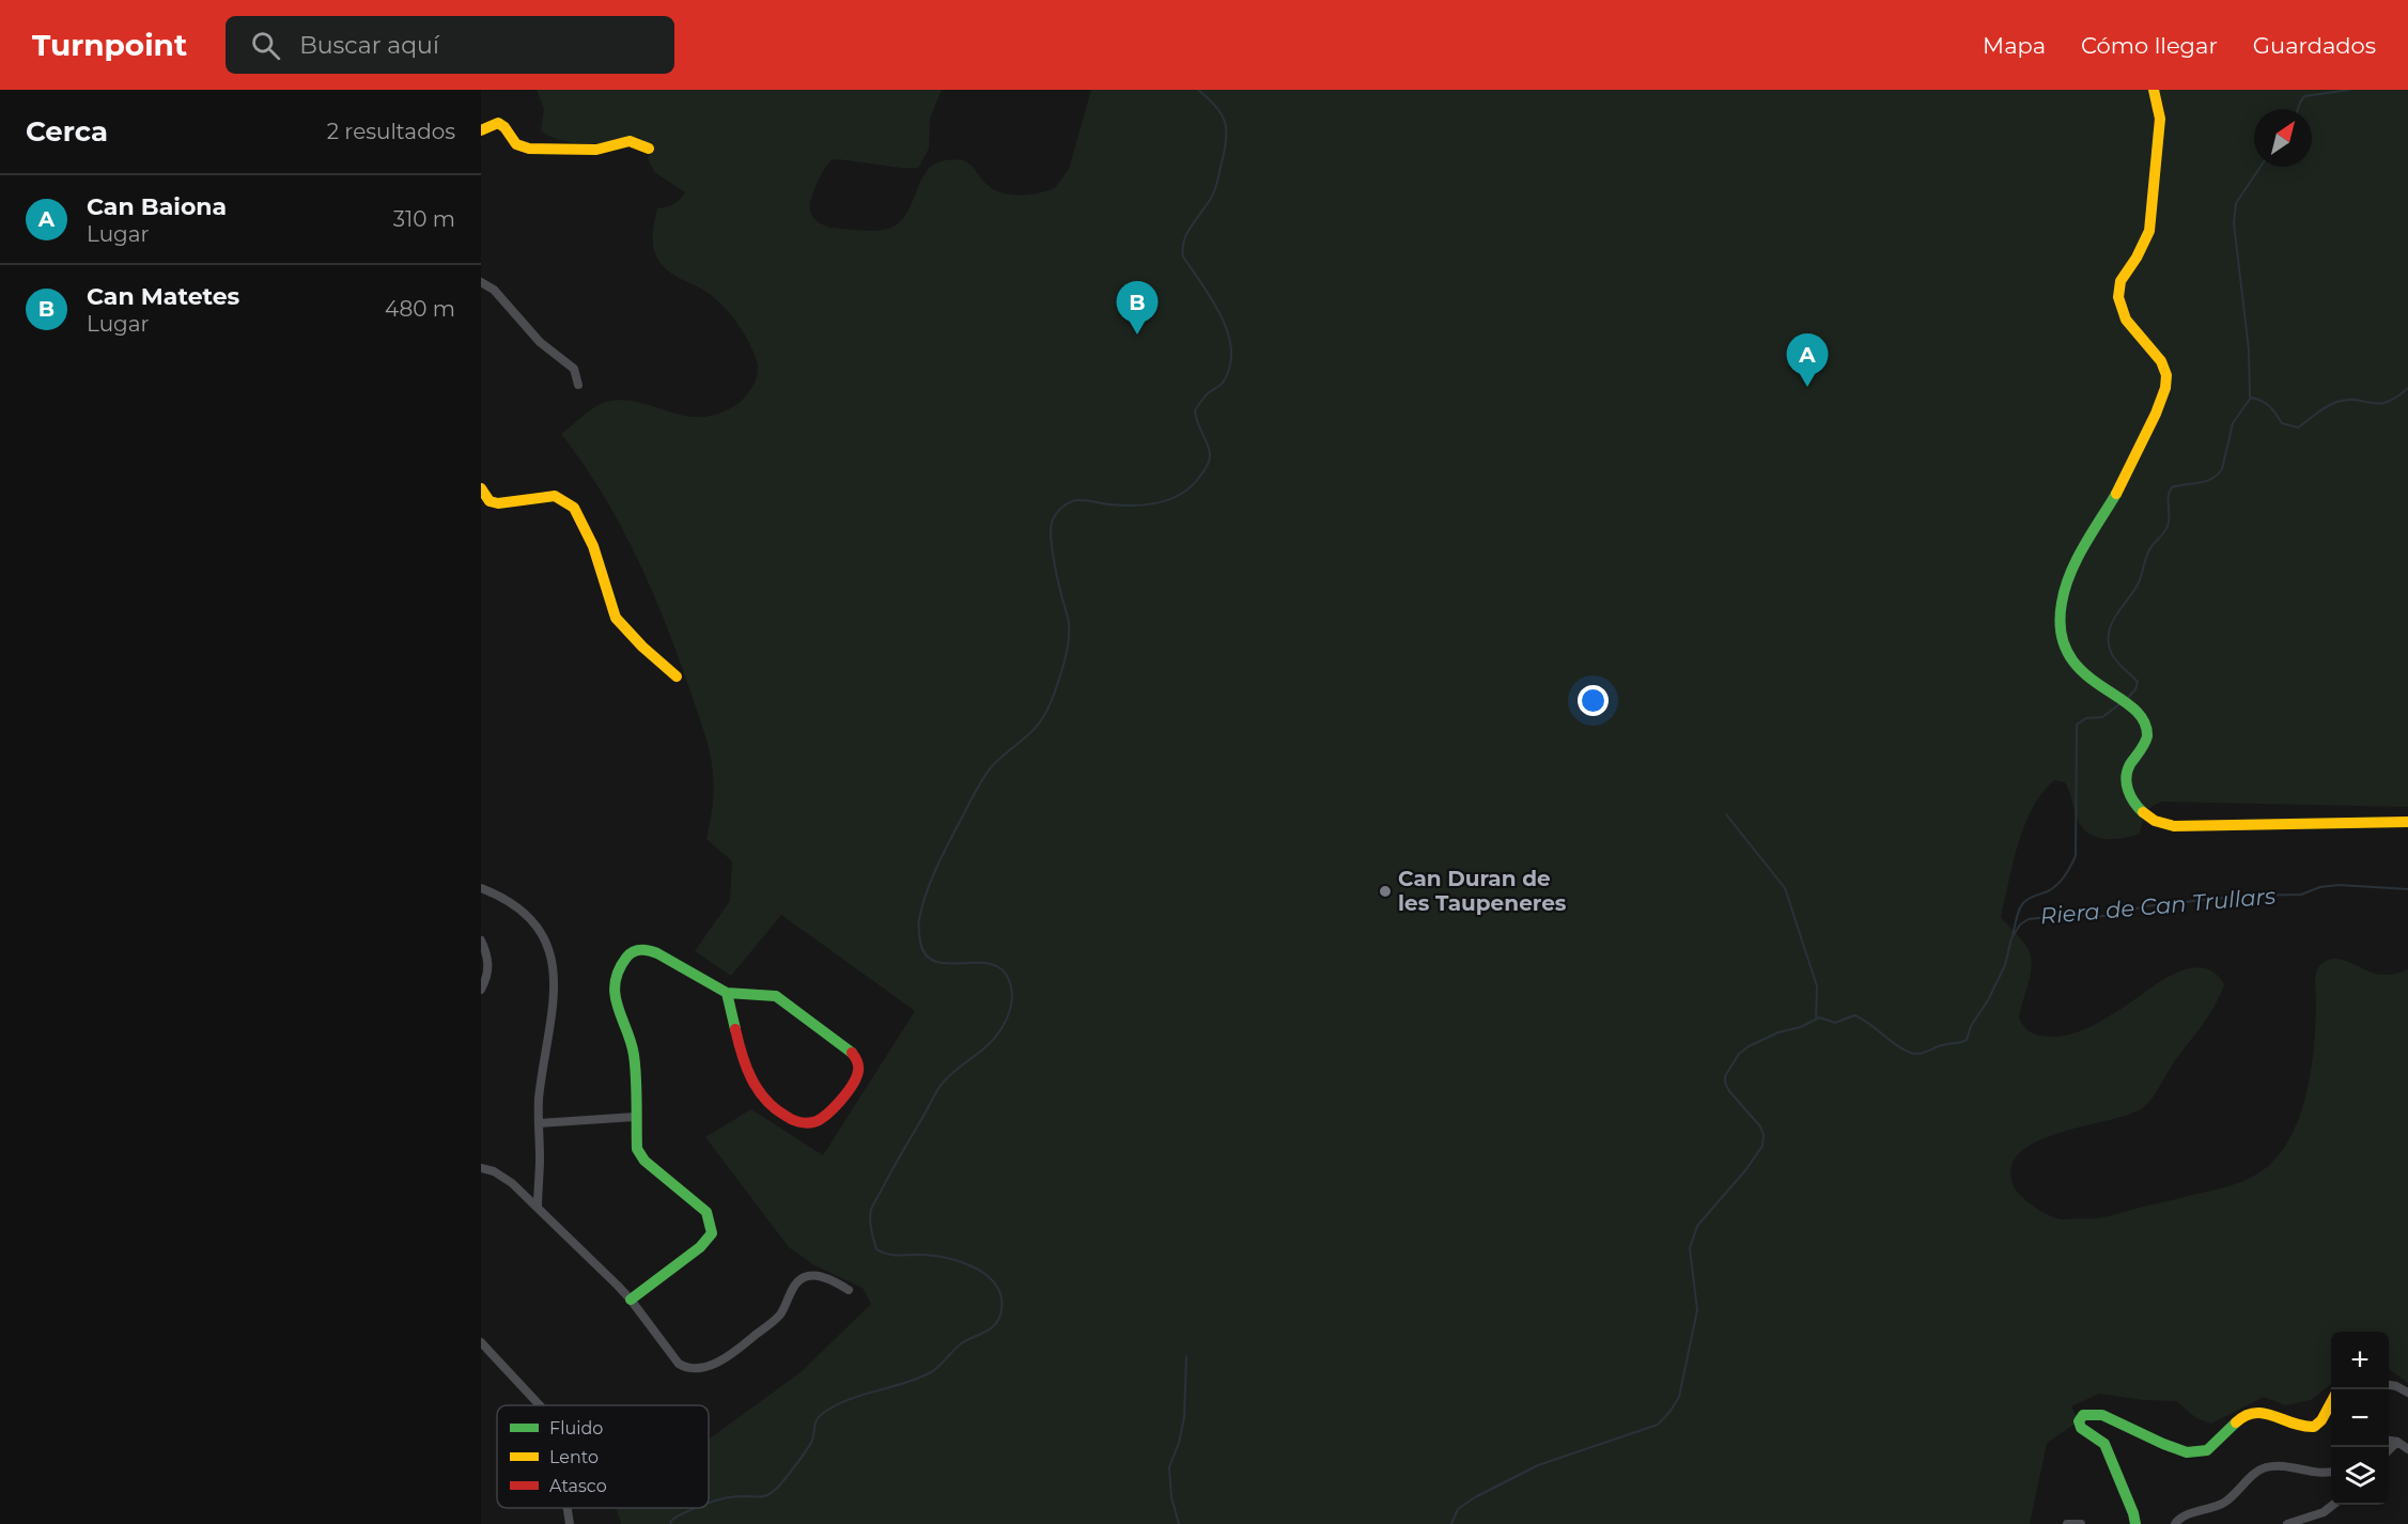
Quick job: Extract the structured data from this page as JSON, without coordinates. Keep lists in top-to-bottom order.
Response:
{
  "water": ["Riera de Can Trullars"],
  "places": ["Can Duran de les Taupeneres"],
  "legend": ["Fluido", "Lento", "Atasco"],
  "north": "top right",
  "page": {
    "header": "Turnpoint",
    "search": "Buscar aquí",
    "nav": ["Mapa", "Cómo llegar", "Guardados"],
    "heading": ["Cerca", "2 resultados"],
    "list": [
      {
        "mark": "A",
        "name": "Can Baiona",
        "note": "Lugar",
        "value": "310 m"
      },
      {
        "mark": "B",
        "name": "Can Matetes",
        "note": "Lugar",
        "value": "480 m"
      }
    ],
    "pins": ["B", "A"],
    "map_buttons": ["+", "−"]
  }
}
